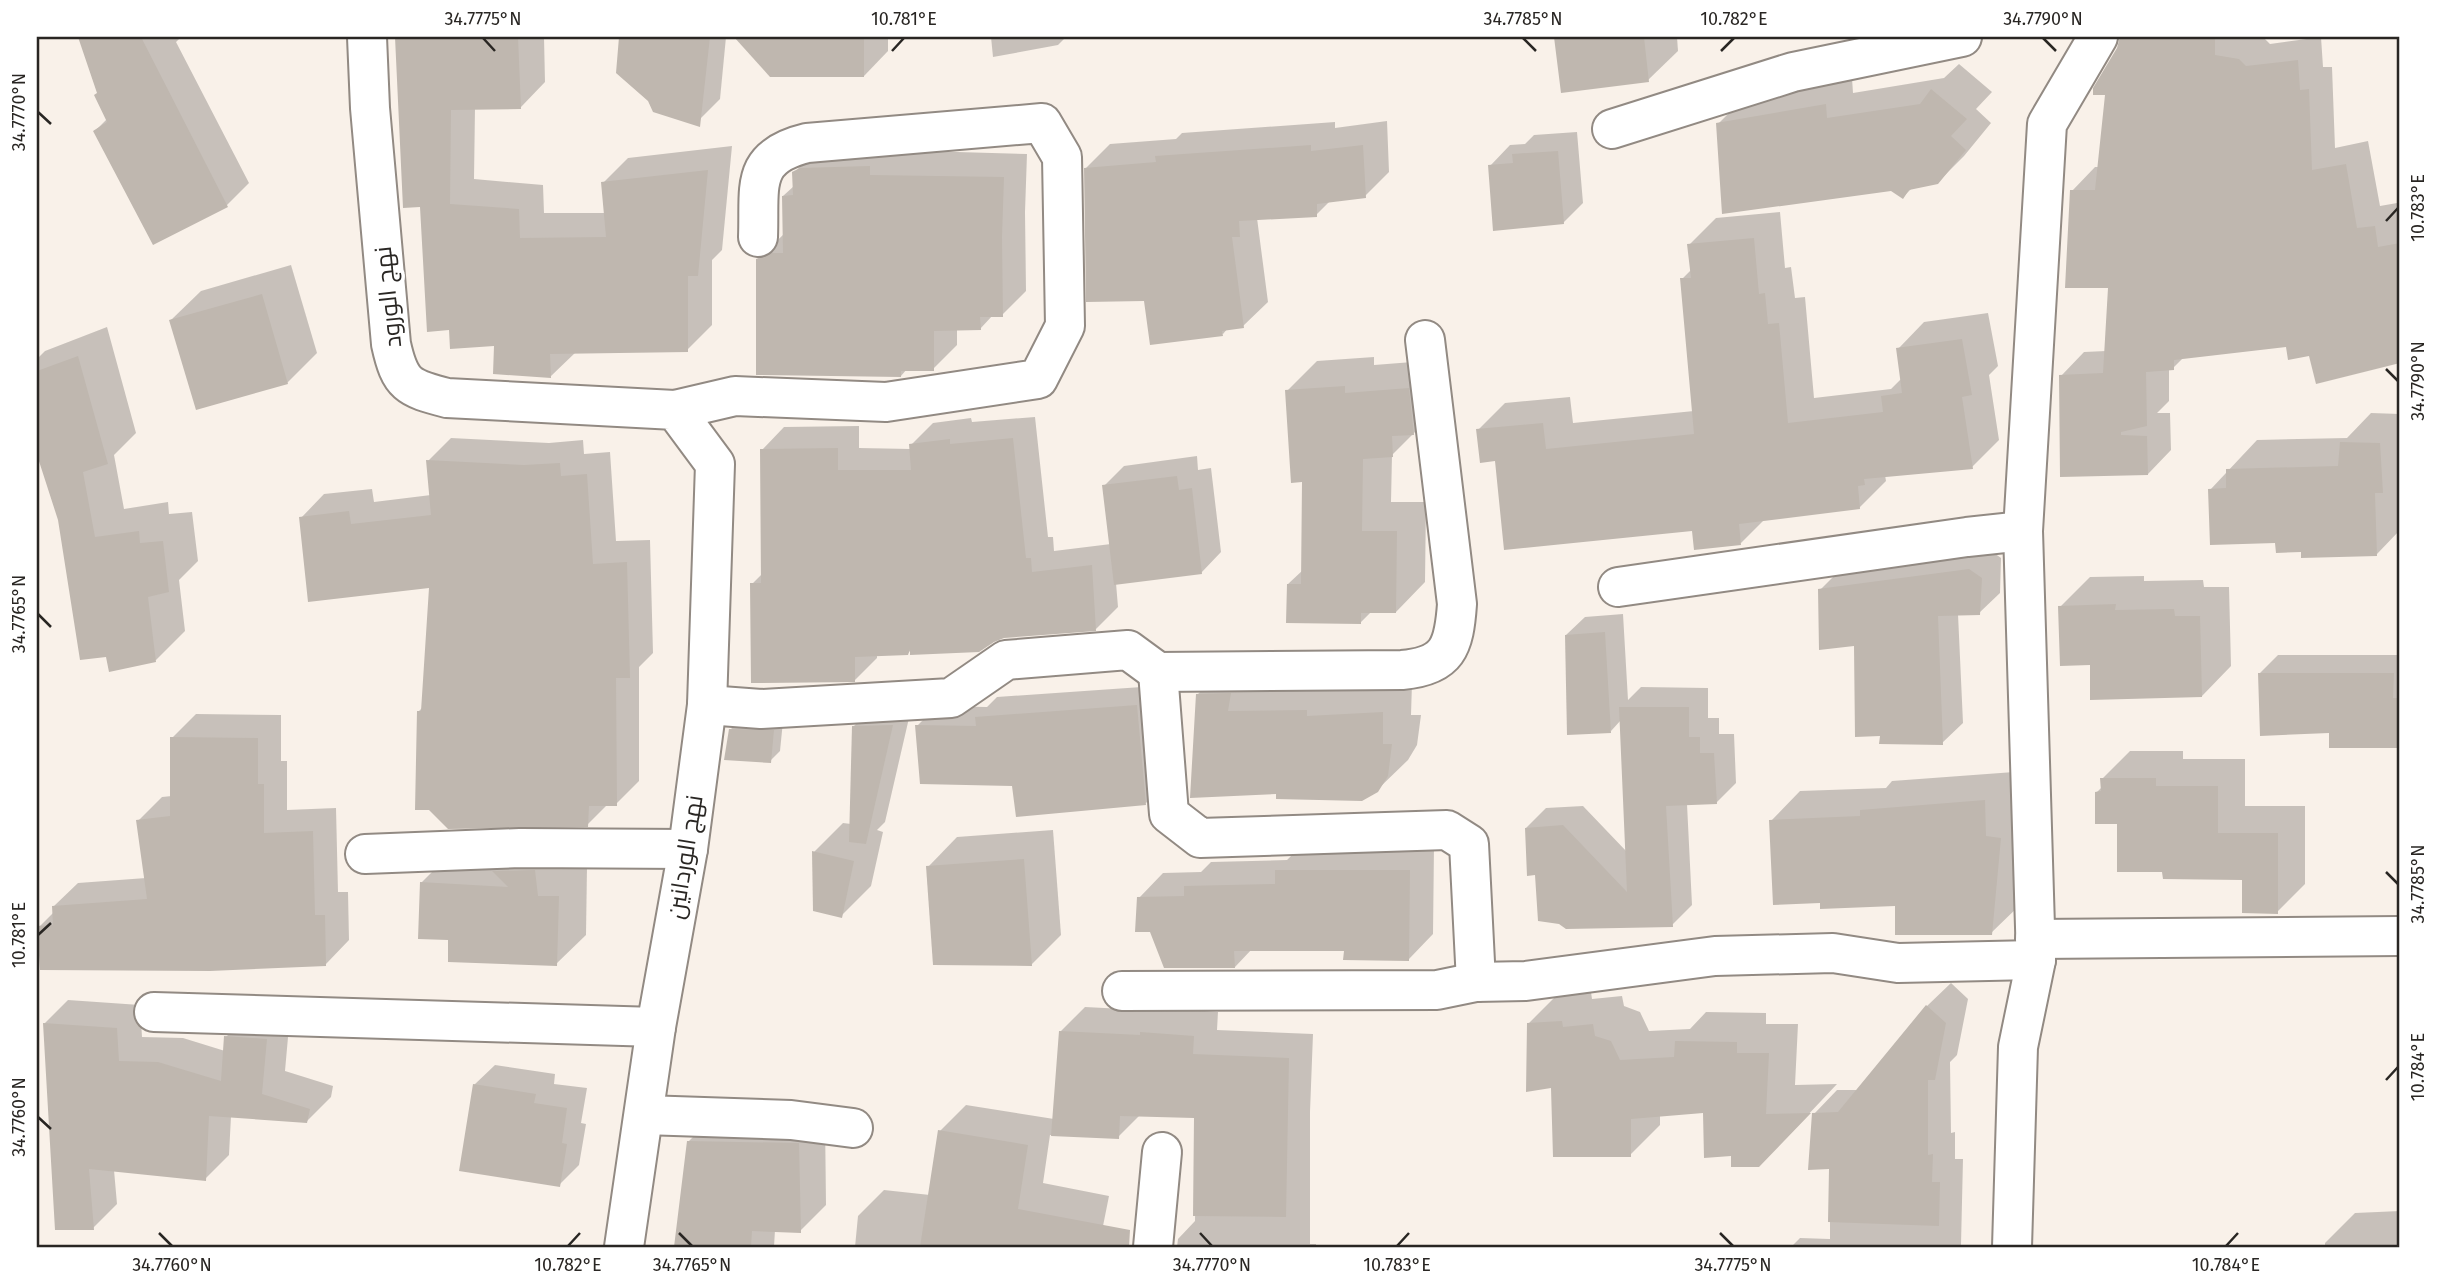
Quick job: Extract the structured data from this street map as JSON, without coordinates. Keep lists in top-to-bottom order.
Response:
{
  "streets": {
    "street": ["نهج الورود", "نهج الوردانين"]
  },
  "crossings": [
    ["نهج الورود", "نهج الوردانين"]
  ],
  "coordinates": [
    "34.7775°N",
    "10.781°E",
    "34.7785°N",
    "10.782°E",
    "34.7790°N",
    "34.7770°N",
    "10.783°E",
    "34.7765°N",
    "10.784°E",
    "34.7760°N"
  ]
}
